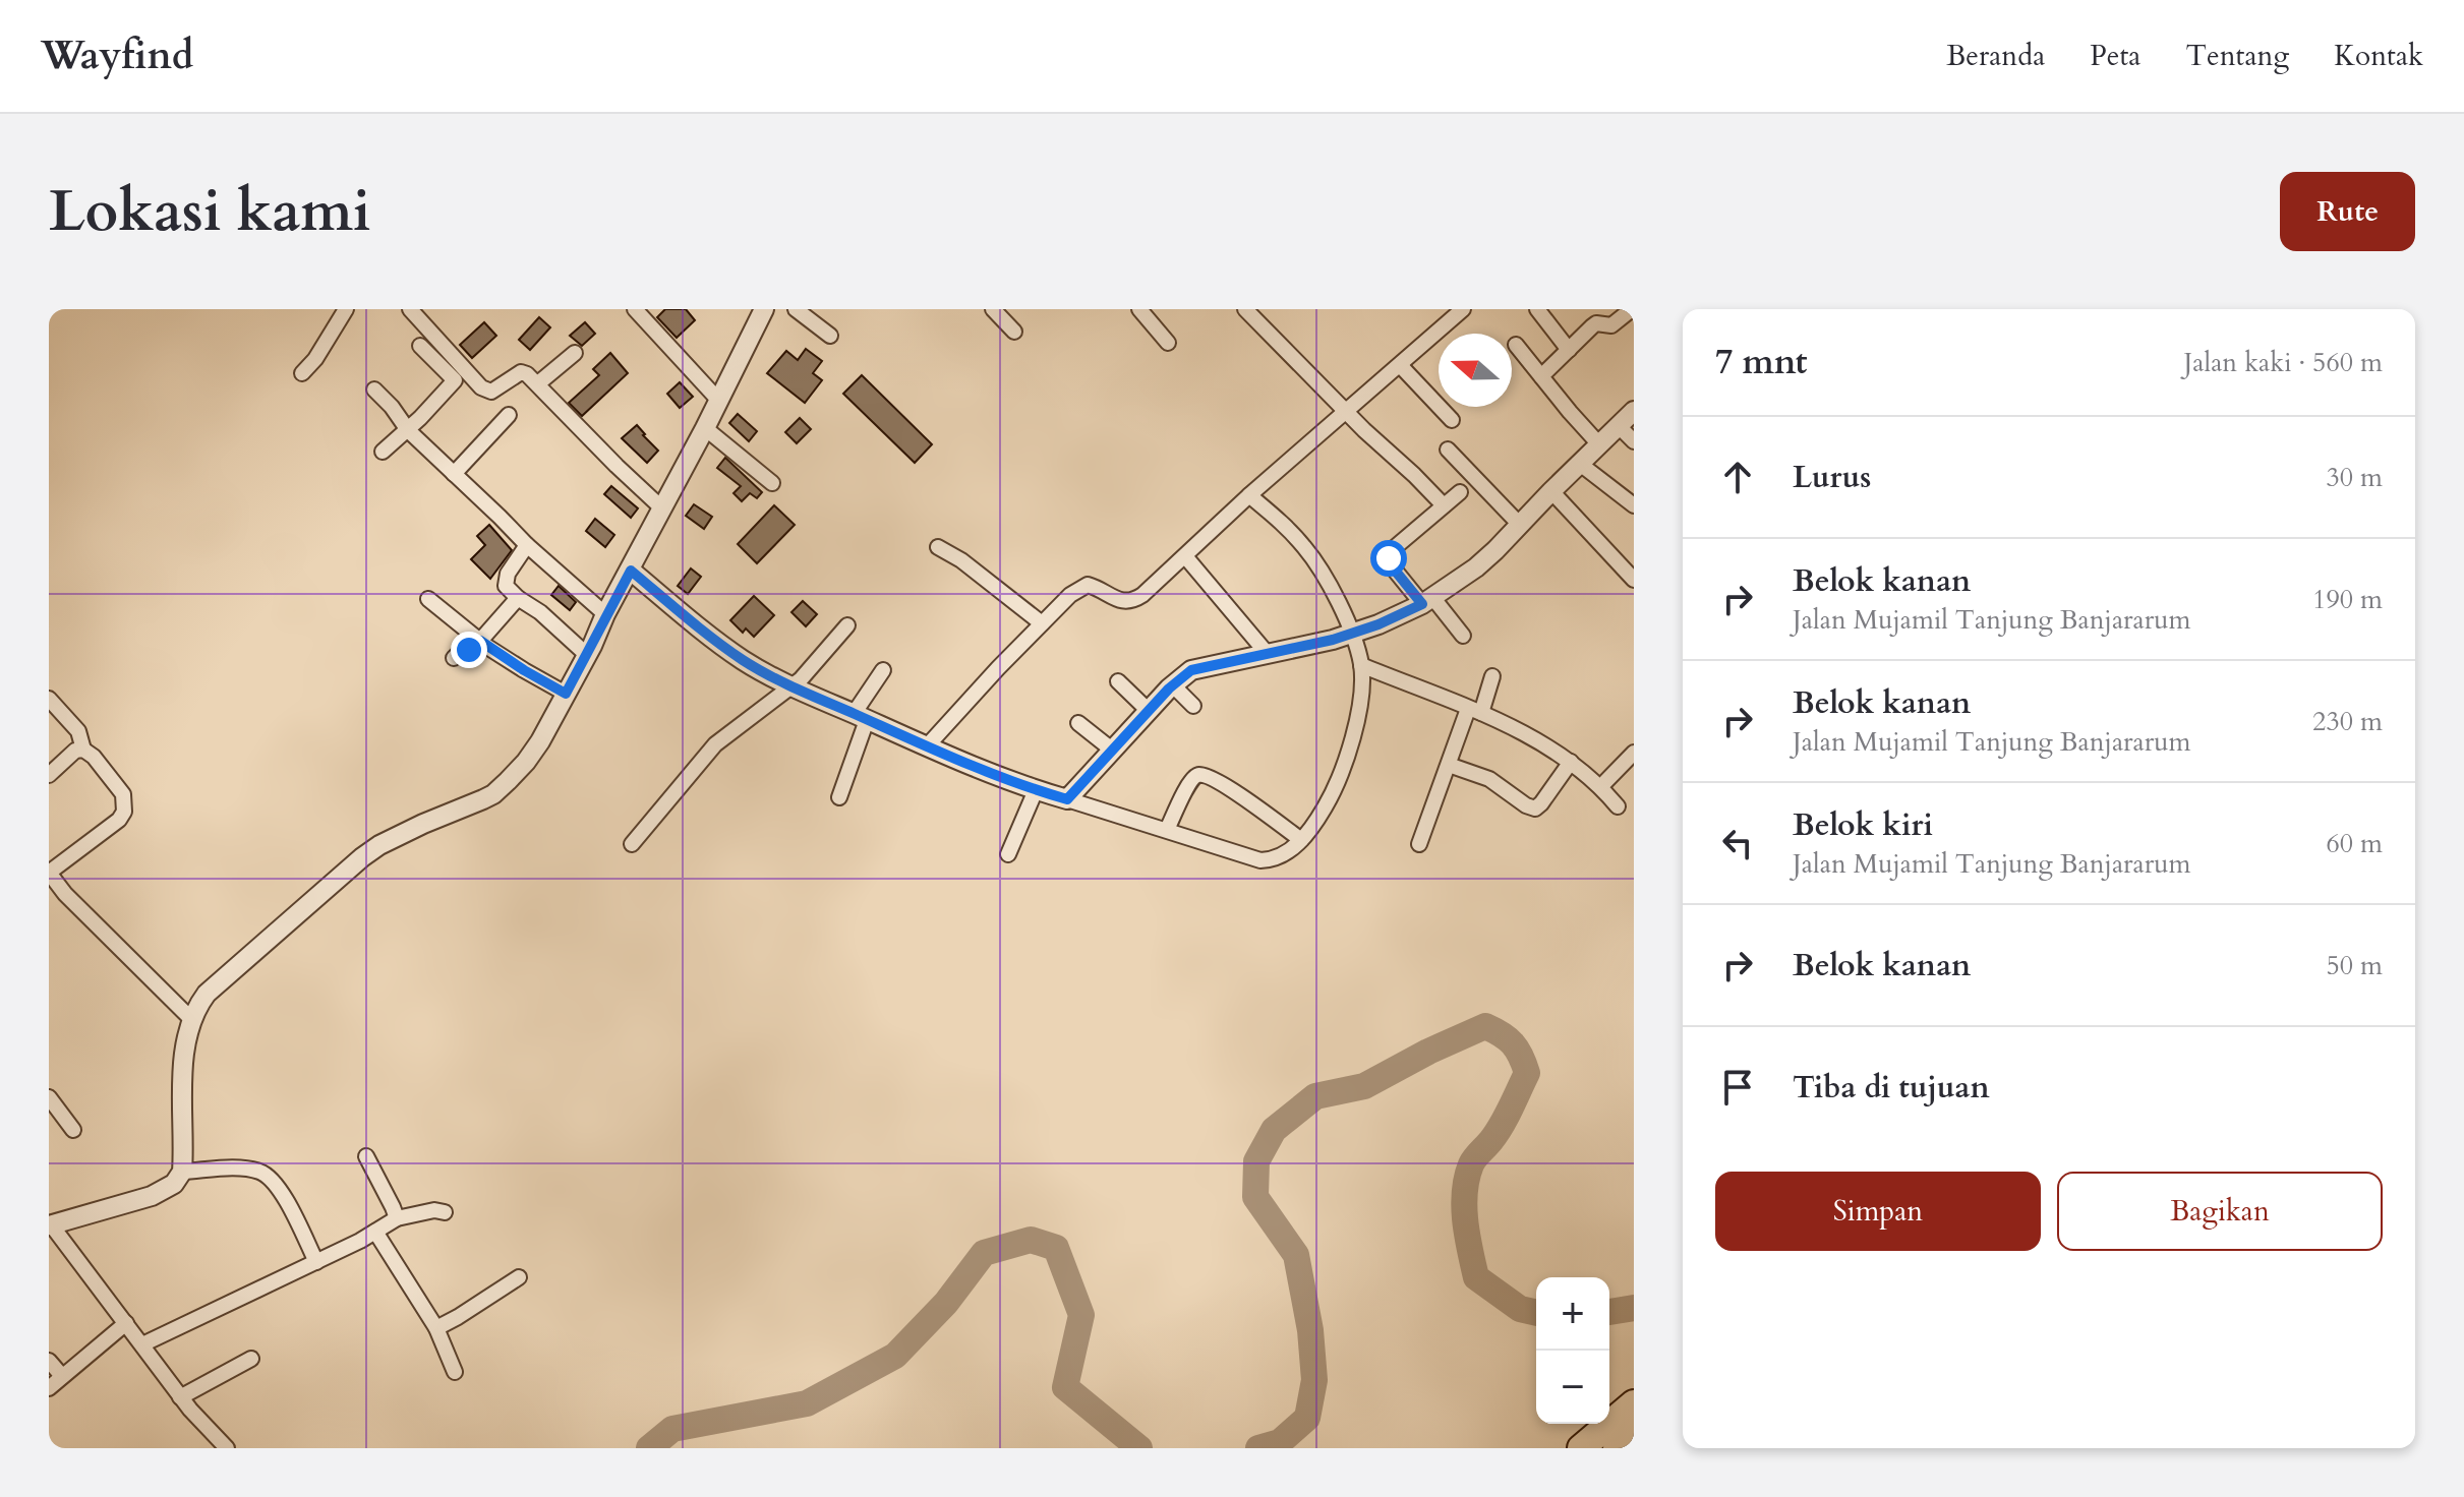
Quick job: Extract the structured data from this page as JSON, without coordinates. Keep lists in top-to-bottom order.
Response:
{
  "north": "left",
  "page": {
    "header": "Wayfind",
    "nav": [
      "Beranda",
      "Peta",
      "Tentang",
      "Kontak"
    ],
    "buttons": [
      "Rute",
      ["Simpan", "Bagikan"]
    ],
    "title": "Lokasi kami",
    "heading": ["7 mnt", "Jalan kaki · 560 m"],
    "list": [
      ["Lurus", "30 m"],
      ["Belok kanan", "Jalan Mujamil Tanjung Banjararum", "190 m"],
      ["Belok kanan", "Jalan Mujamil Tanjung Banjararum", "230 m"],
      ["Belok kiri", "Jalan Mujamil Tanjung Banjararum", "60 m"],
      ["Belok kanan", "50 m"],
      "Tiba di tujuan"
    ],
    "map_buttons": ["+", "−"]
  }
}
